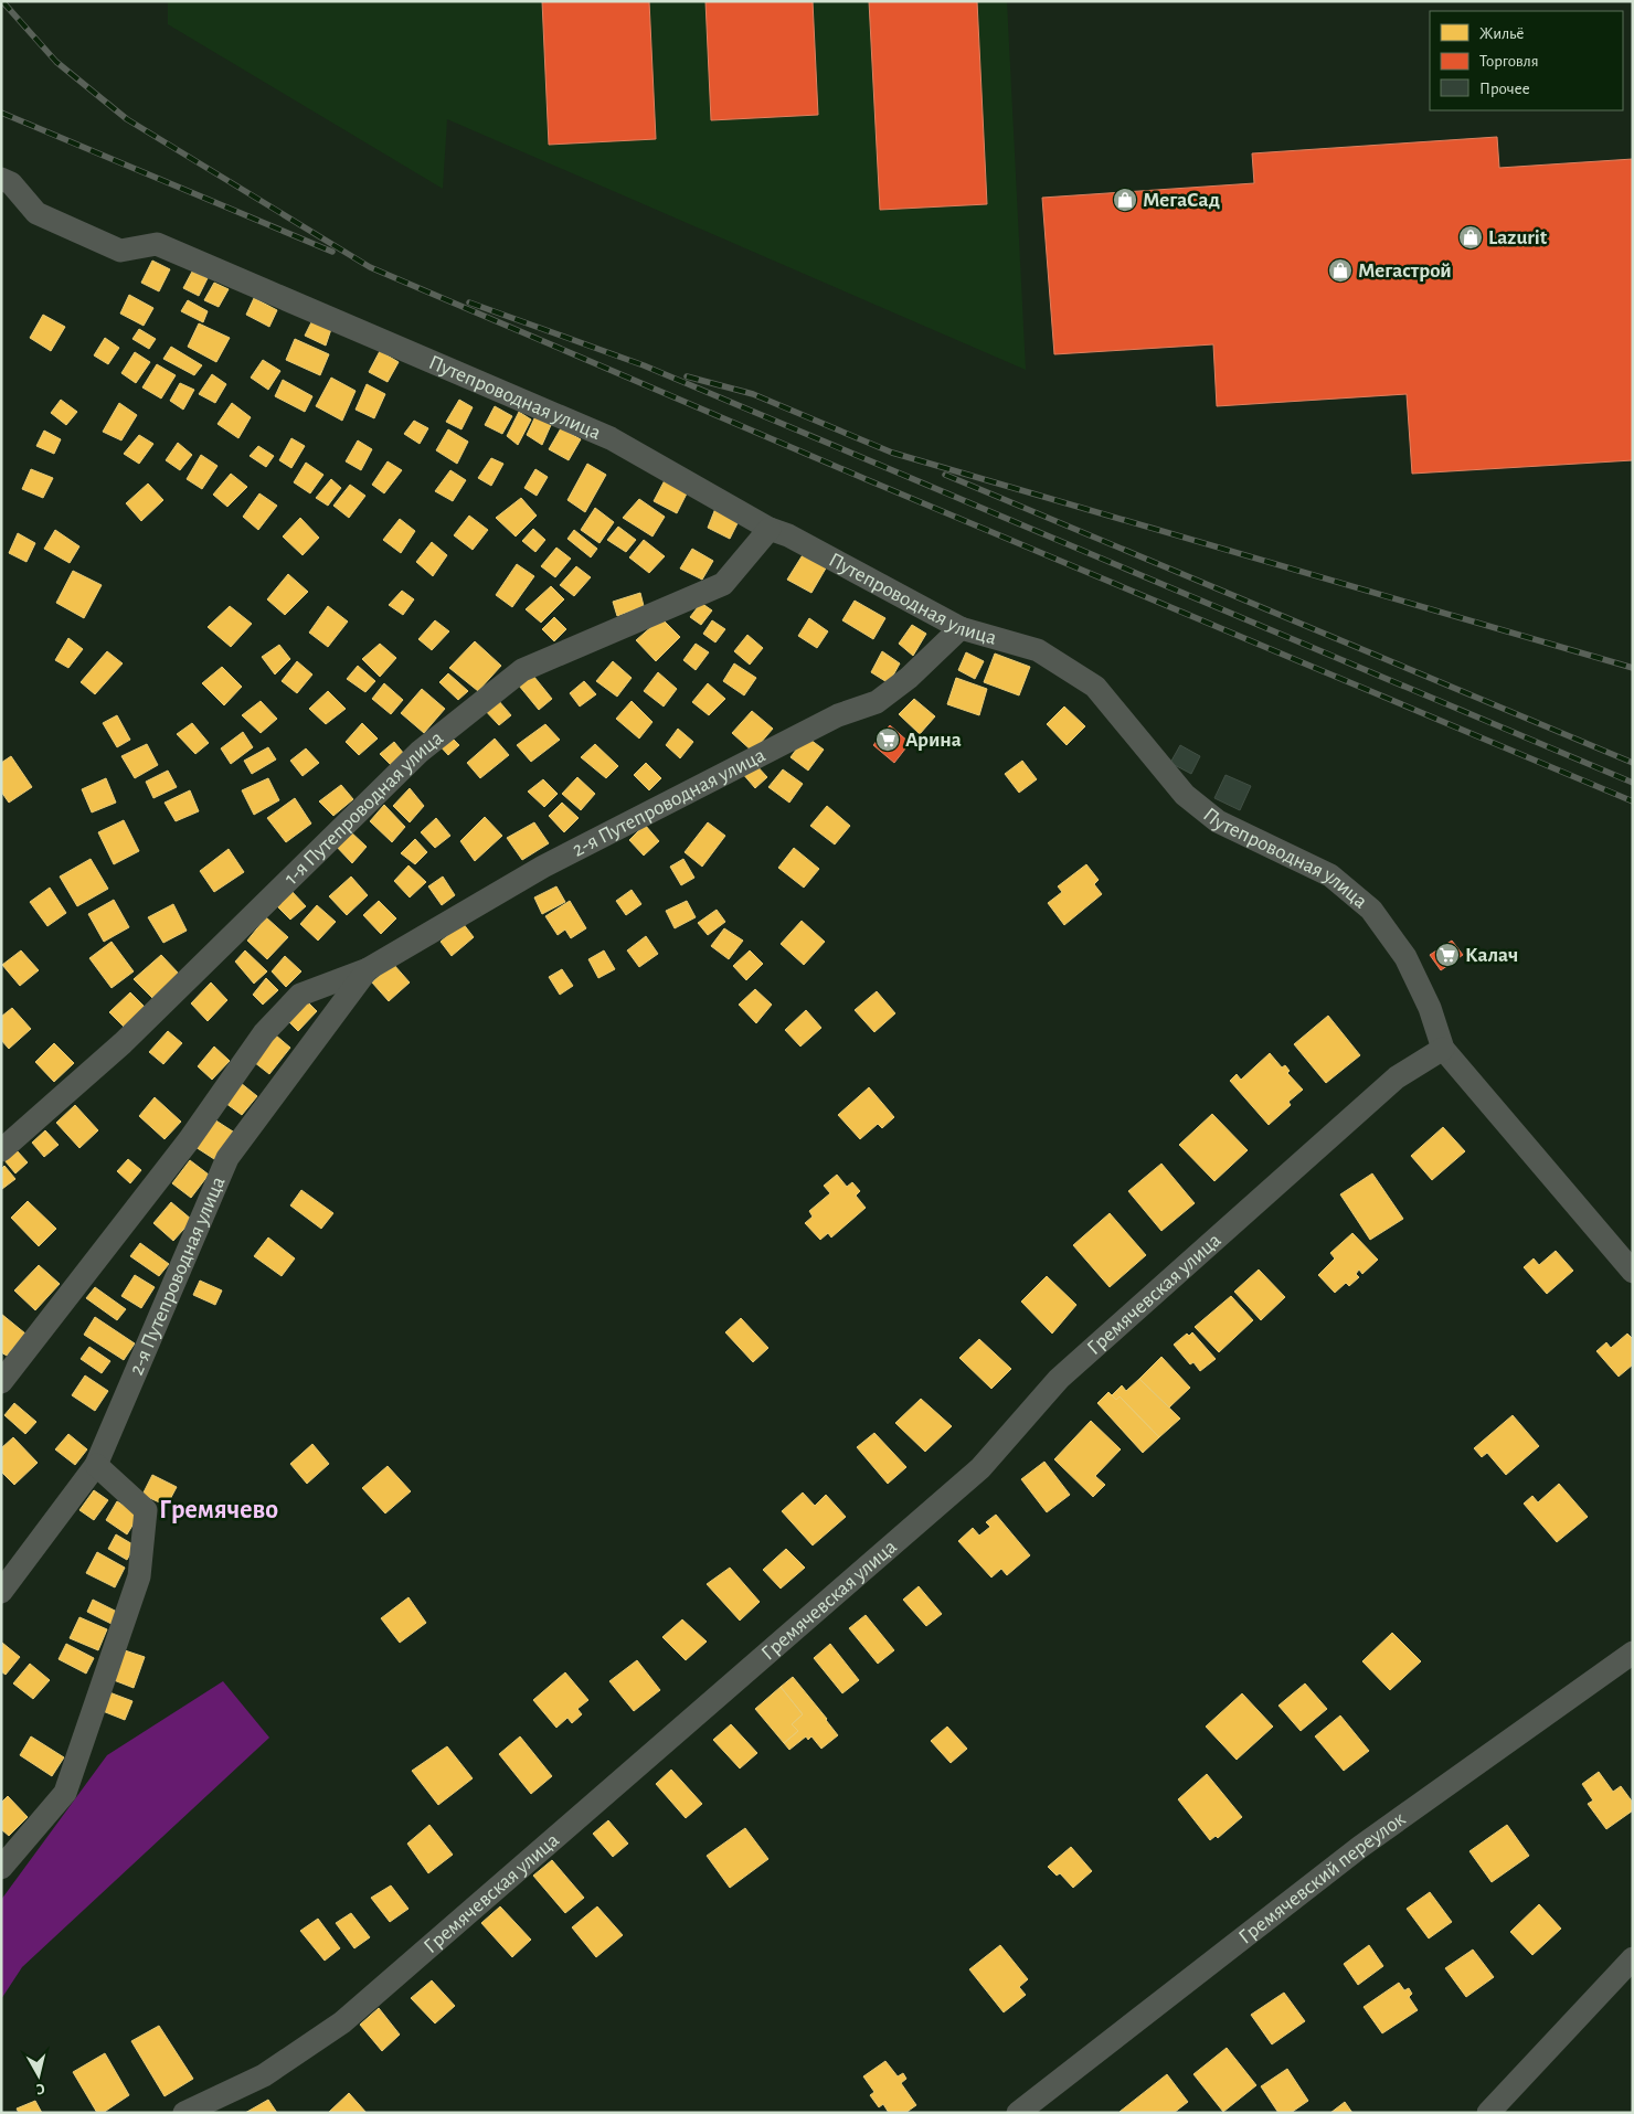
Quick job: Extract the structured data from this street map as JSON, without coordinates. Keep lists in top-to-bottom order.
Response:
{
  "streets": {
    "street": [
      "Путепроводная улица",
      "2-я Путепроводная улица",
      "1-я Путепроводная улица",
      "Гремячевская улица",
      "Гремячевский переулок"
    ]
  },
  "crossings": [
    ["Путепроводная улица", "2-я Путепроводная улица"],
    ["Путепроводная улица", "1-я Путепроводная улица"],
    ["Путепроводная улица", "Гремячевская улица"]
  ],
  "districts": ["Гремячево"],
  "places": {
    "shop": ["МегаСад", "Lazurit", "Мегастрой"],
    "supermarket": ["Арина", "Калач"]
  },
  "legend": ["Жильё", "Торговля", "Прочее"],
  "north": "bottom"
}
